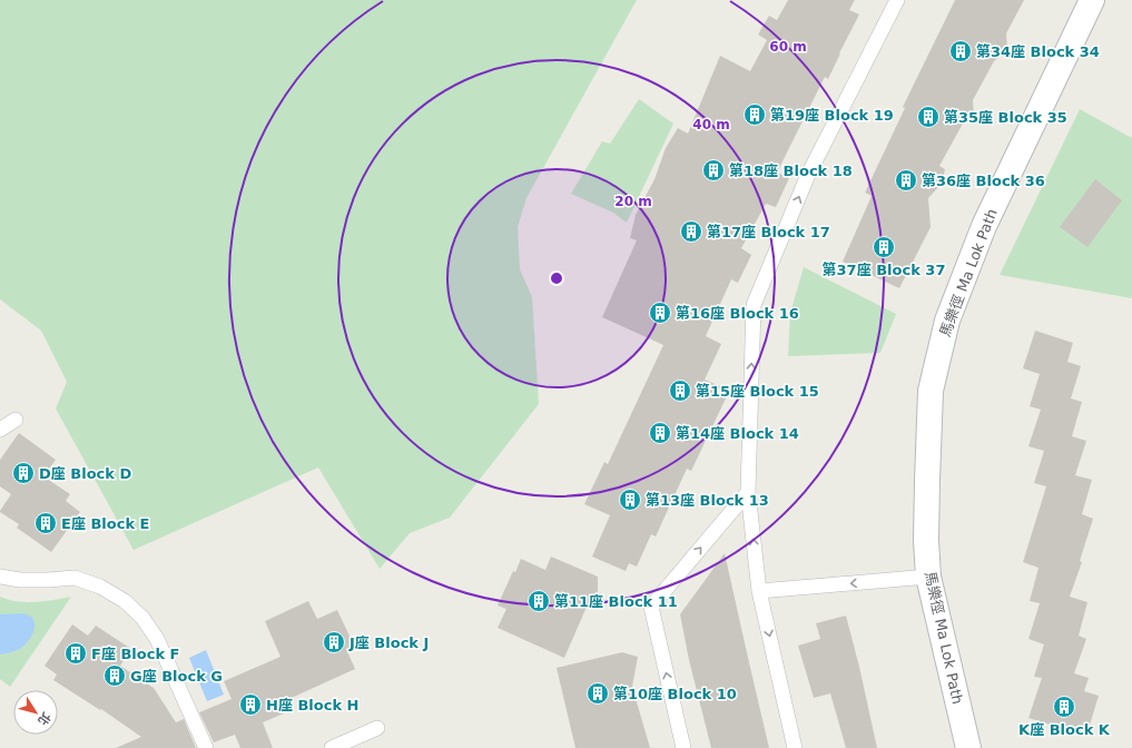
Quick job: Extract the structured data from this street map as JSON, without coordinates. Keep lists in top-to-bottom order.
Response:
{
  "streets": {
    "street": ["馬樂徑 Ma Lok Path"]
  },
  "places": {
    "building": [
      "第34座 Block 34",
      "第19座 Block 19",
      "第35座 Block 35",
      "第18座 Block 18",
      "第36座 Block 36",
      "第17座 Block 17",
      "第37座 Block 37",
      "第16座 Block 16",
      "第15座 Block 15",
      "第14座 Block 14",
      "D座 Block D",
      "第13座 Block 13",
      "E座 Block E",
      "第11座 Block 11",
      "J座 Block J",
      "F座 Block F",
      "G座 Block G",
      "第10座 Block 10",
      "H座 Block H",
      "K座 Block K"
    ]
  },
  "north": "bottom right",
  "rings": ["60 m", "40 m", "20 m"]
}
